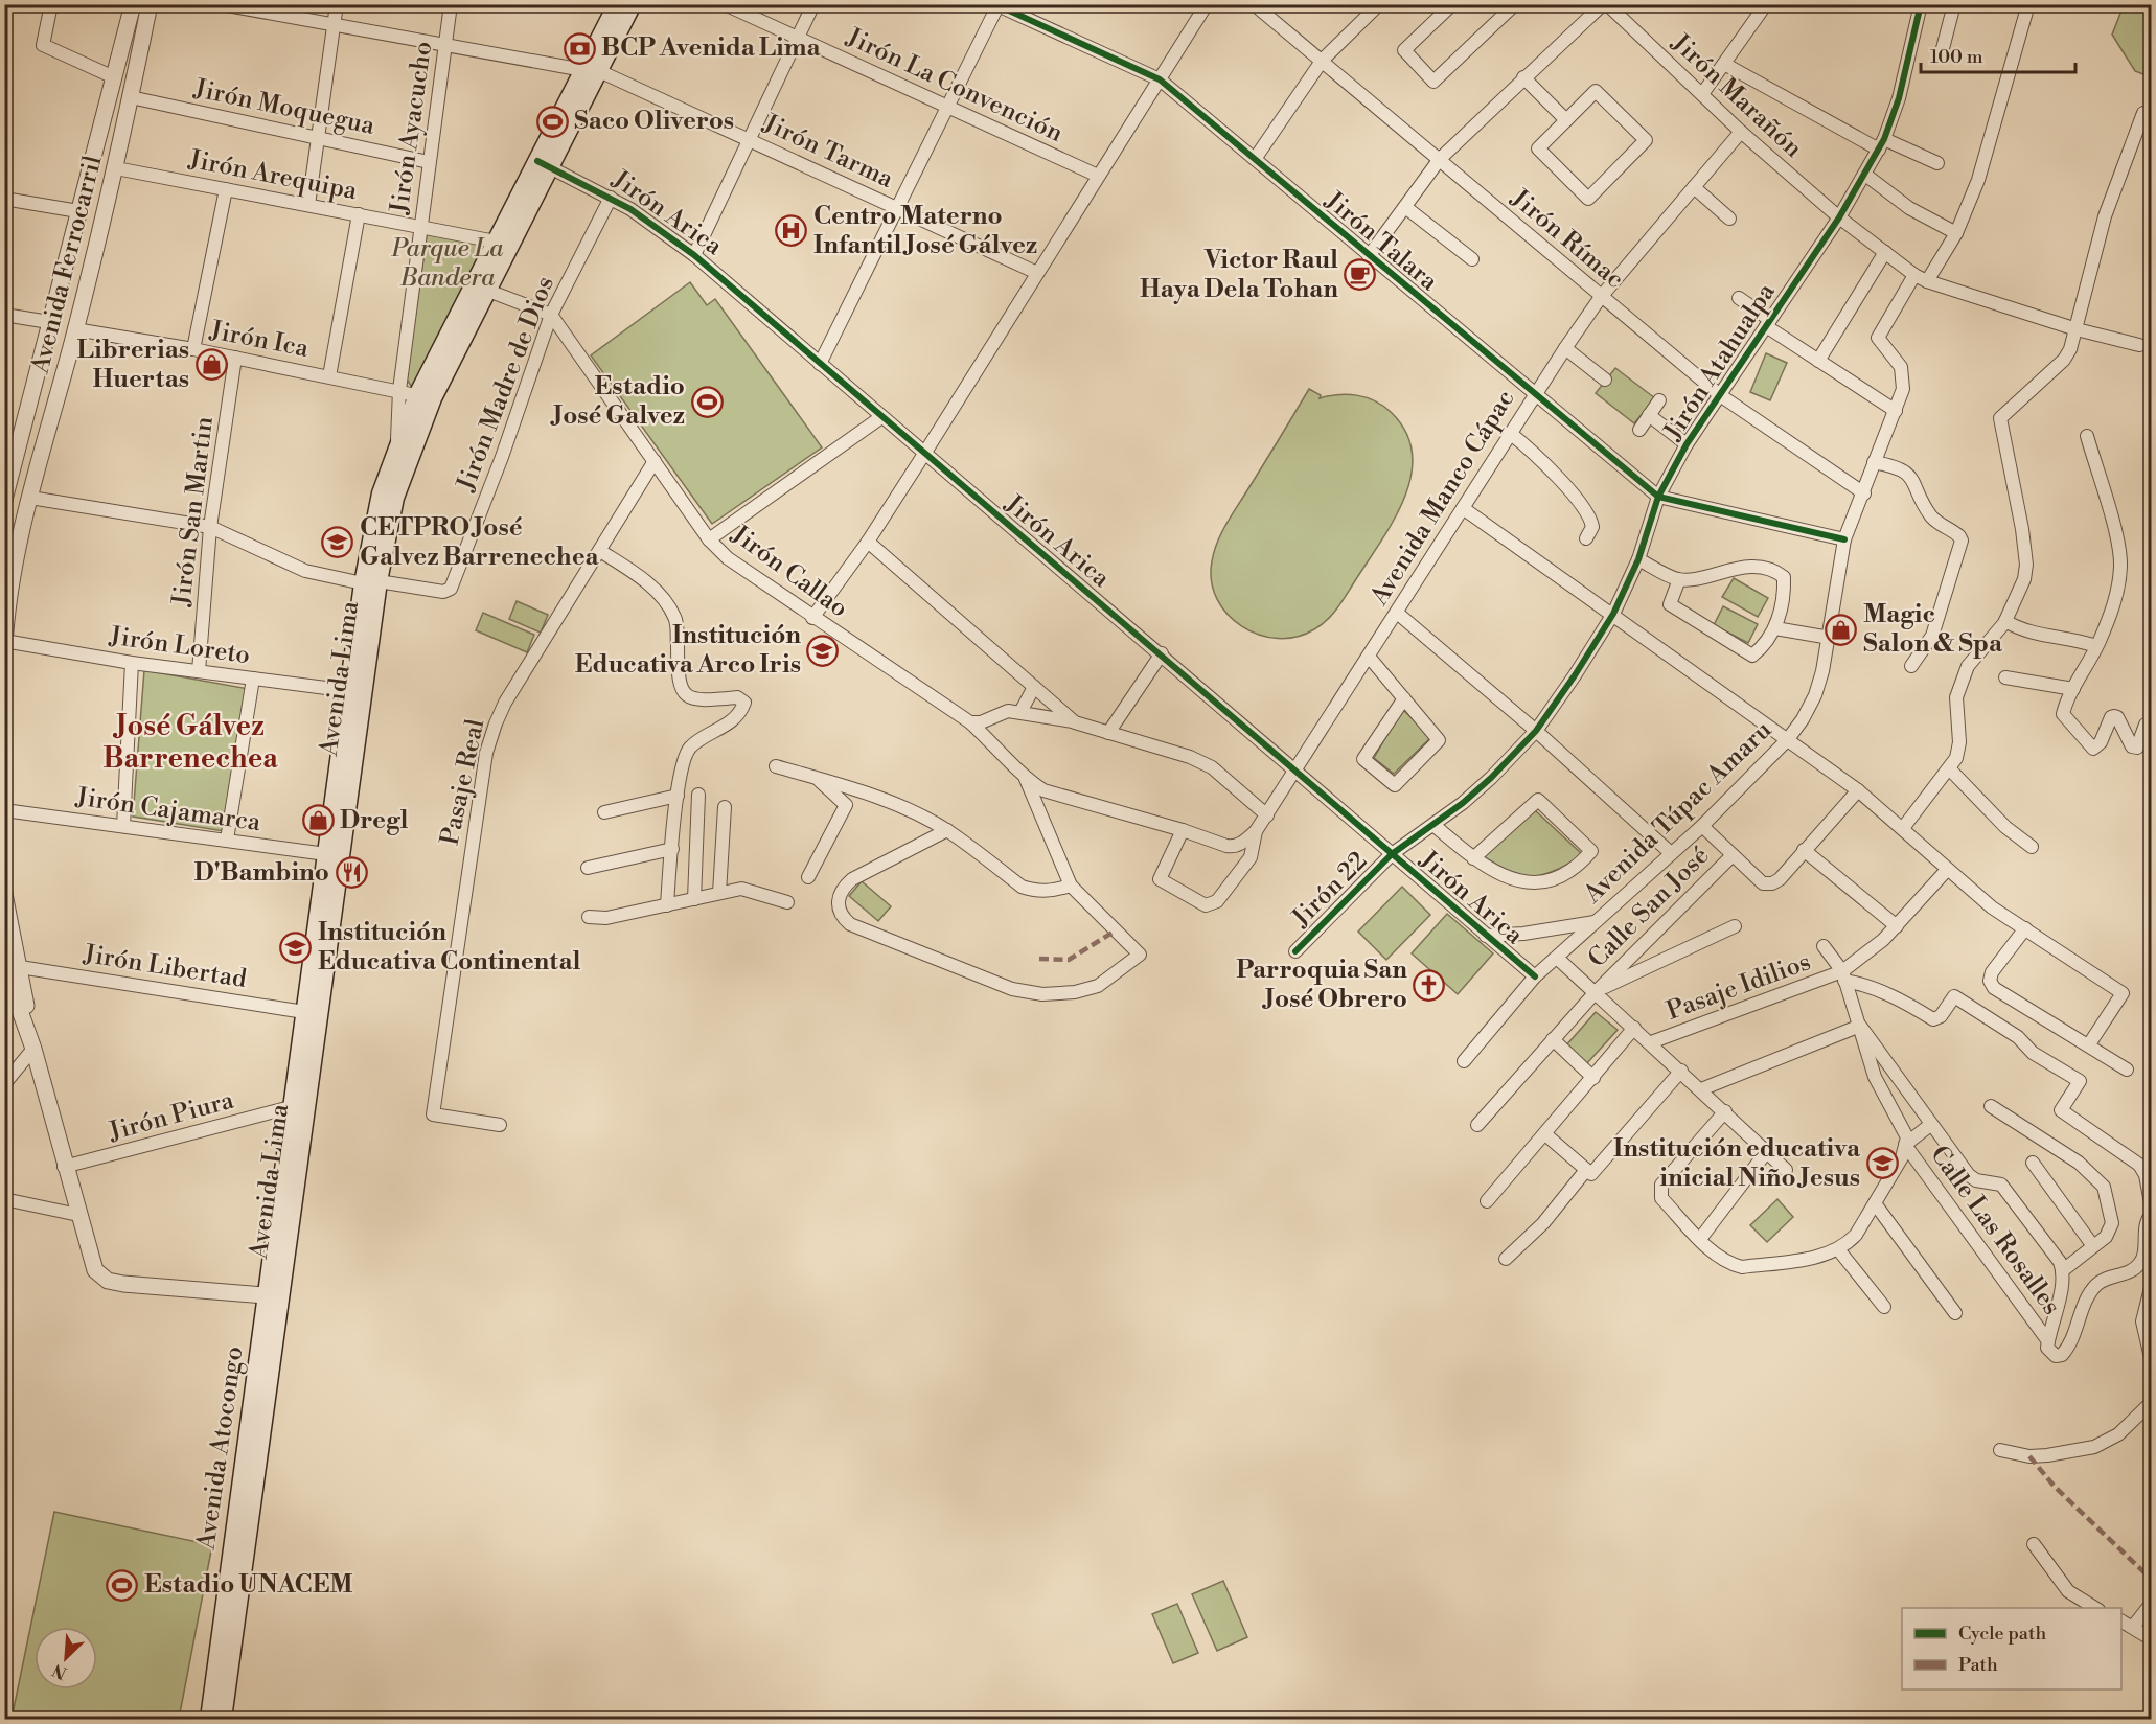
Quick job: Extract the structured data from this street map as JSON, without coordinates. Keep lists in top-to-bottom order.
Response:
{
  "streets": {
    "main road": ["Avenida Lima", "Avenida Atocongo"],
    "street": [
      "Jirón La Convención",
      "Jirón Marañón",
      "Jirón Moquegua",
      "Jirón Ayacucho",
      "Jirón Tarma",
      "Jirón Arequipa",
      "Jirón Arica",
      "Jirón Rímac",
      "Jirón Talara",
      "Avenida Ferrocarril",
      "Jirón Ica",
      "Jirón Atahualpa",
      "Jirón Madre de Dios",
      "Avenida Manco Cápac",
      "Jirón San Martin",
      "Jirón Callao",
      "Jirón Loreto",
      "Pasaje Real",
      "Jirón Cajamarca",
      "Avenida Túpac Amaru",
      "Jirón 22",
      "Calle San José",
      "Jirón Libertad",
      "Pasaje Idilios",
      "Jirón Piura",
      "Calle Las Rosalles"
    ]
  },
  "crossings": [
    ["Jirón Marañón", "Jirón Atahualpa"],
    ["Jirón Marañón", "Avenida Manco Cápac"],
    ["Jirón Marañón", "Avenida Túpac Amaru"],
    ["Jirón Moquegua", "Jirón Ayacucho"],
    ["Jirón Moquegua", "Avenida Ferrocarril"],
    ["Jirón Ayacucho", "Jirón Tarma"],
    ["Jirón Ayacucho", "Jirón Arequipa"],
    ["Jirón Ayacucho", "Jirón Ica"],
    ["Jirón Ayacucho", "Avenida Lima"],
    ["Jirón Tarma", "Avenida Lima"],
    ["Jirón Arequipa", "Avenida Ferrocarril"],
    ["Jirón Arequipa", "Avenida Lima"],
    ["Jirón Arica", "Jirón Atahualpa"],
    ["Jirón Arica", "Jirón Madre de Dios"],
    ["Jirón Arica", "Avenida Manco Cápac"],
    ["Jirón Arica", "Avenida Lima"],
    ["Jirón Arica", "Avenida Túpac Amaru"],
    ["Jirón Arica", "Jirón 22"],
    ["Jirón Rímac", "Jirón Atahualpa"],
    ["Jirón Rímac", "Avenida Manco Cápac"],
    ["Jirón Rímac", "Avenida Túpac Amaru"],
    ["Jirón Talara", "Jirón Atahualpa"],
    ["Jirón Talara", "Avenida Manco Cápac"],
    ["Jirón Talara", "Avenida Túpac Amaru"],
    ["Avenida Ferrocarril", "Jirón Ica"],
    ["Avenida Ferrocarril", "Jirón Loreto"],
    ["Jirón Ica", "Jirón San Martin"],
    ["Jirón Ica", "Avenida Lima"],
    ["Jirón Atahualpa", "Jirón 22"],
    ["Jirón Madre de Dios", "Jirón Callao"],
    ["Jirón Madre de Dios", "Avenida Lima"],
    ["Jirón San Martin", "Jirón Loreto"],
    ["Jirón Callao", "Pasaje Real"],
    ["Jirón Loreto", "Avenida Lima"],
    ["Avenida Lima", "Jirón Cajamarca"],
    ["Avenida Lima", "Jirón Libertad"],
    ["Avenida Lima", "Jirón Piura"],
    ["Avenida Lima", "Avenida Atocongo"]
  ],
  "districts": ["José Gálvez Barrenechea"],
  "parks": ["Parque La Bandera"],
  "places": {
    "bank": ["BCP Avenida Lima"],
    "sports": ["Saco Oliveros", "Estadio José Galvez", "Estadio UNACEM"],
    "hospital": ["Centro Materno Infantil José Gálvez"],
    "cafe": ["Victor Raul Haya Dela Tohan"],
    "shop": ["Librerias Huertas", "Magic Salon & Spa", "Dregl"],
    "school or university": [
      "CETPRO José Galvez Barrenechea",
      "Institución Educativa Arco Iris",
      "Institución Educativa Continental",
      "Institución educativa inicial Niño Jesus"
    ],
    "restaurant": ["D'Bambino"],
    "church": ["Parroquia San José Obrero"]
  },
  "legend": ["Cycle path", "Path"],
  "scale_bar": "100 m",
  "north": "bottom left"
}
